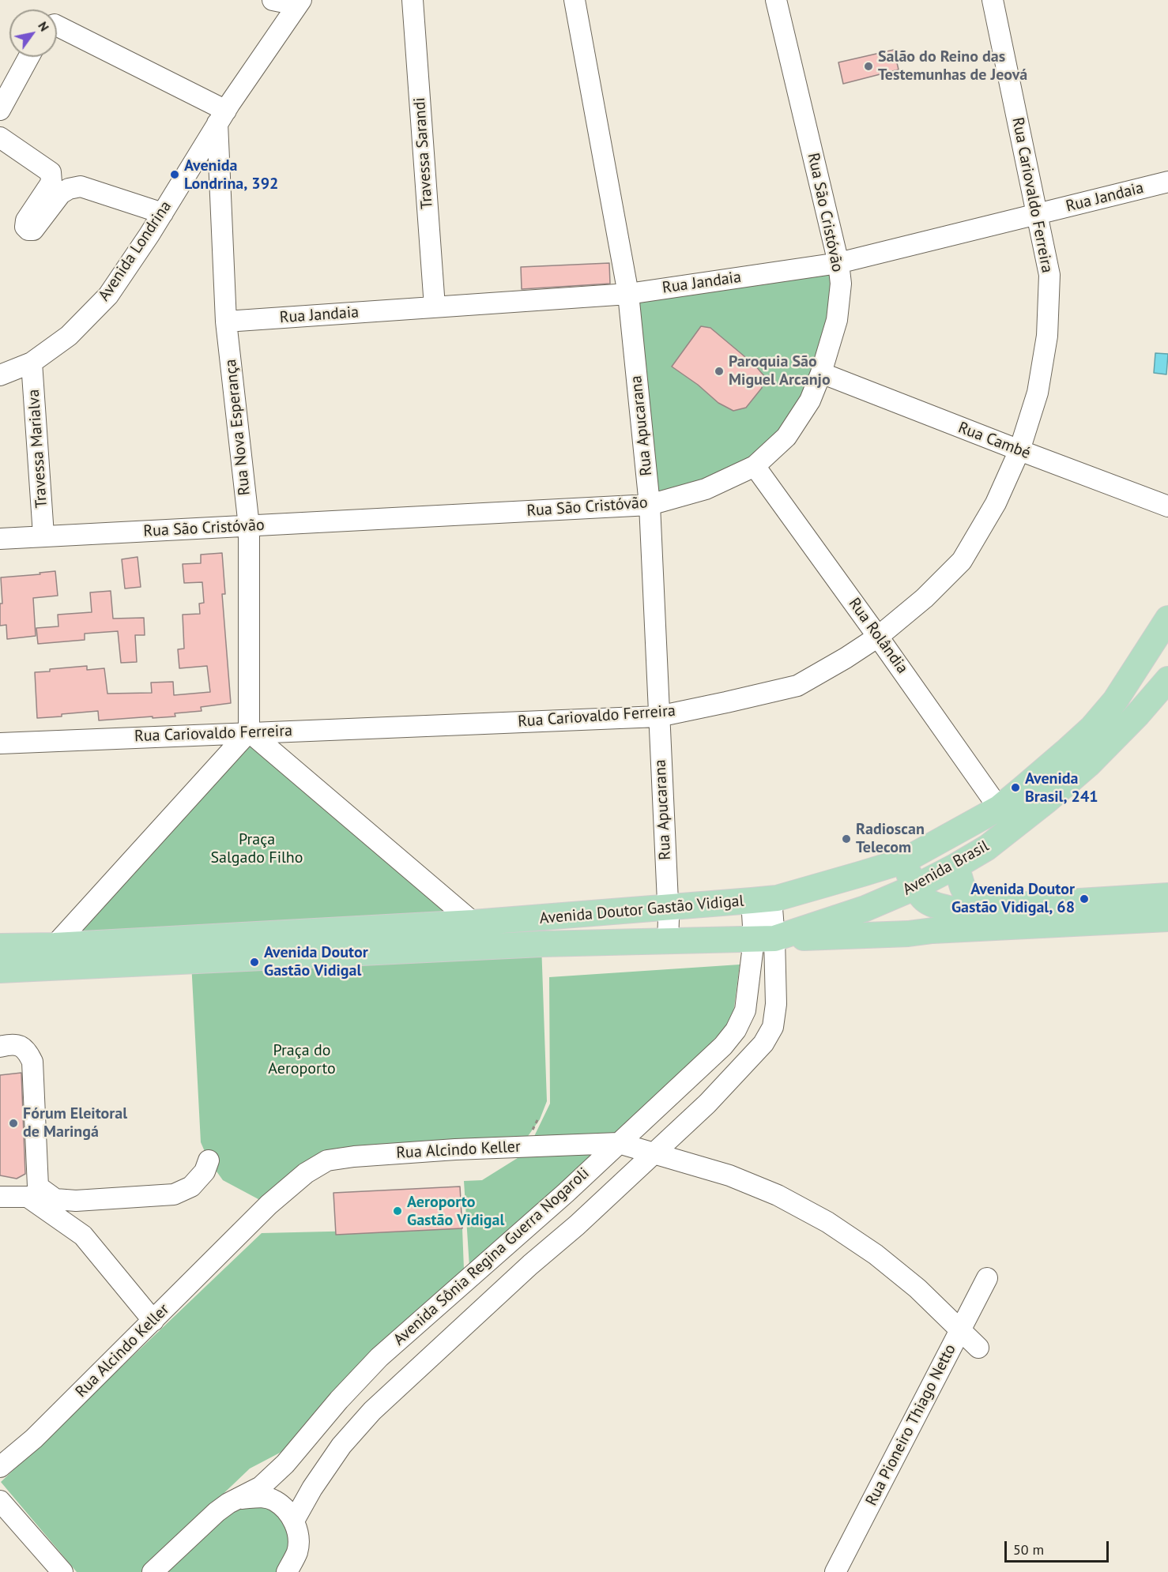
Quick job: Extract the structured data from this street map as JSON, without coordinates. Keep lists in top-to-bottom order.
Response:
{
  "streets": {
    "main road": ["Avenida Brasil", "Avenida Doutor Gastão Vidigal"],
    "street": [
      "Travessa Sarandi",
      "Rua Cariovaldo Ferreira",
      "Rua Jandaia",
      "Rua São Cristóvão",
      "Avenida Londrina",
      "Rua Apucarana",
      "Rua Nova Esperança",
      "Rua Cambé",
      "Travessa Marialva",
      "Rua Rolândia",
      "Rua Alcindo Keller",
      "Avenida Sônia Regina Guerra Nogaroli",
      "Rua Pioneiro Thiago Netto"
    ]
  },
  "crossings": [
    ["Travessa Sarandi", "Rua Jandaia"],
    ["Rua Cariovaldo Ferreira", "Rua Jandaia"],
    ["Rua Cariovaldo Ferreira", "Rua Apucarana"],
    ["Rua Cariovaldo Ferreira", "Rua Nova Esperança"],
    ["Rua Cariovaldo Ferreira", "Rua Cambé"],
    ["Rua Cariovaldo Ferreira", "Rua Rolândia"],
    ["Rua Jandaia", "Rua São Cristóvão"],
    ["Rua Jandaia", "Rua Apucarana"],
    ["Rua Jandaia", "Rua Nova Esperança"],
    ["Rua São Cristóvão", "Rua Apucarana"],
    ["Rua São Cristóvão", "Rua Nova Esperança"],
    ["Rua São Cristóvão", "Rua Cambé"],
    ["Rua São Cristóvão", "Travessa Marialva"],
    ["Rua São Cristóvão", "Rua Rolândia"],
    ["Avenida Londrina", "Rua Nova Esperança"],
    ["Avenida Londrina", "Travessa Marialva"],
    ["Rua Apucarana", "Avenida Brasil"],
    ["Rua Apucarana", "Avenida Doutor Gastão Vidigal"],
    ["Rua Rolândia", "Avenida Brasil"],
    ["Avenida Brasil", "Avenida Doutor Gastão Vidigal"],
    ["Avenida Brasil", "Avenida Sônia Regina Guerra Nogaroli"],
    ["Avenida Doutor Gastão Vidigal", "Avenida Sônia Regina Guerra Nogaroli"],
    ["Rua Alcindo Keller", "Avenida Sônia Regina Guerra Nogaroli"],
    ["Rua Alcindo Keller", "Rua Pioneiro Thiago Netto"]
  ],
  "parks": ["Praça Salgado Filho", "Praça do Aeroporto"],
  "places": [
    "Salão do Reino das Testemunhas de Jeová",
    "Avenida Londrina, 392",
    "Paroquia São Miguel Arcanjo",
    "Avenida Brasil, 241",
    "Radioscan Telecom",
    "Avenida Doutor Gastão Vidigal, 68",
    "Avenida Doutor Gastão Vidigal",
    "Fórum Eleitoral de Maringá",
    "Aeroporto Gastão Vidigal"
  ],
  "scale_bar": "50 m",
  "north": "top right"
}
